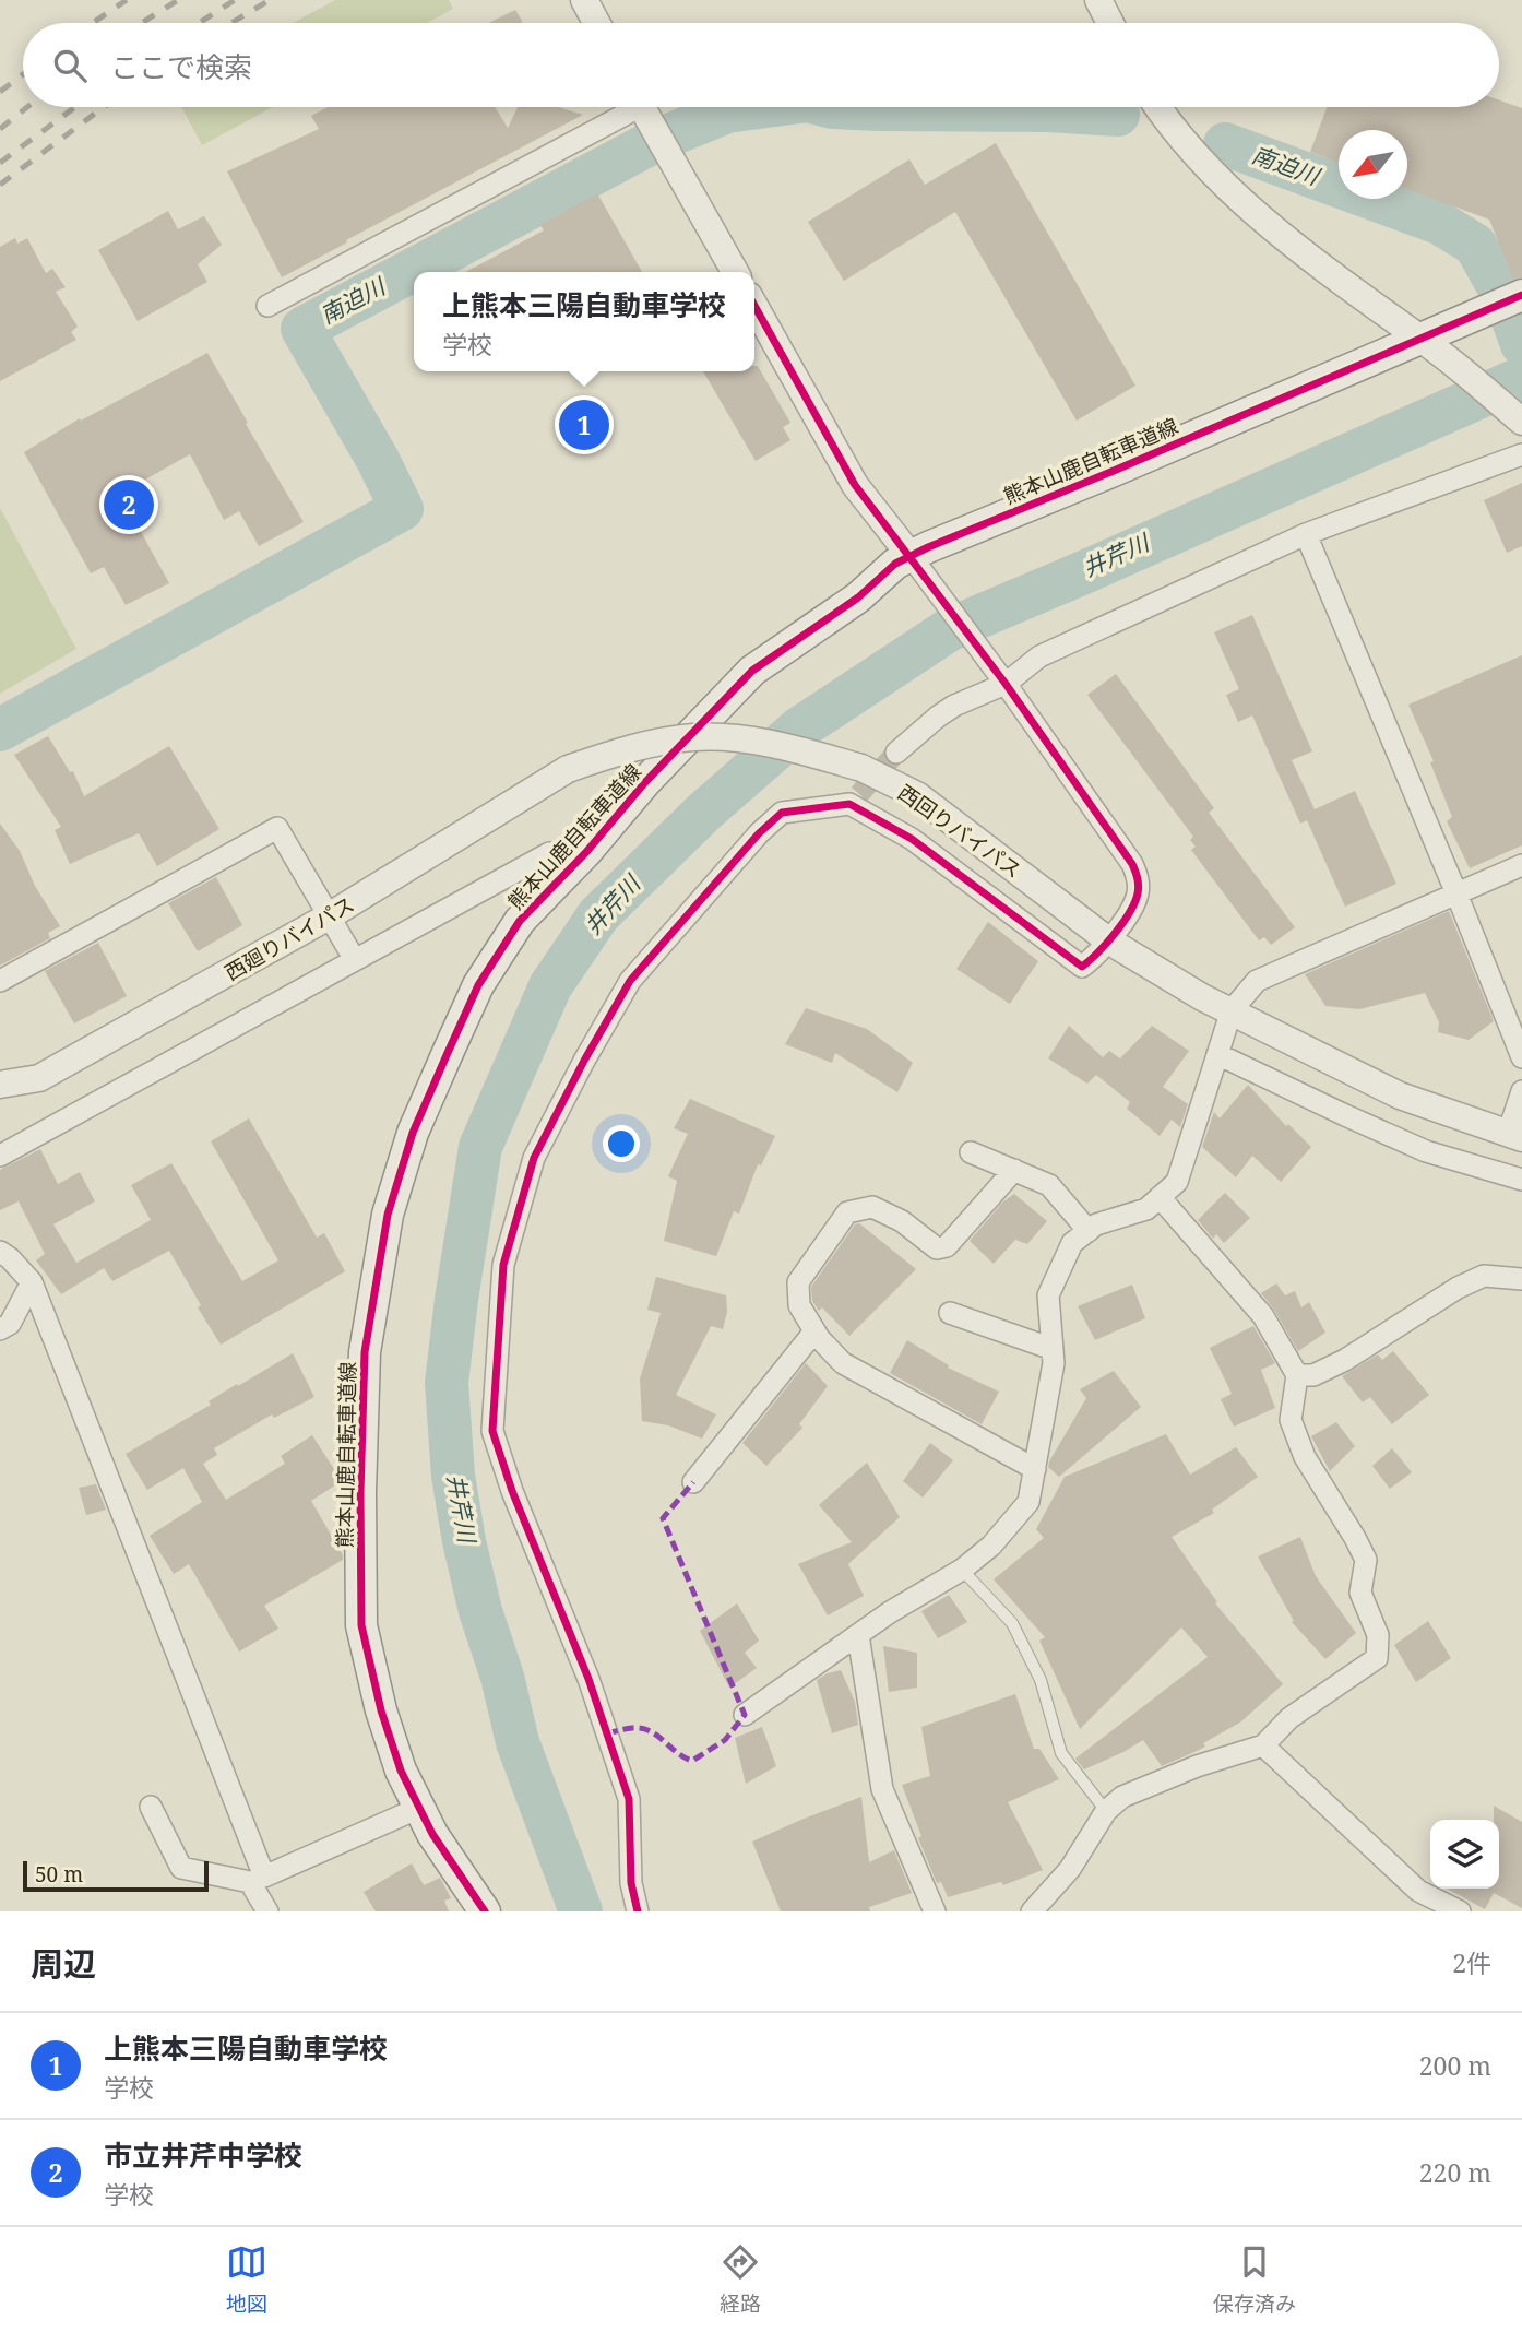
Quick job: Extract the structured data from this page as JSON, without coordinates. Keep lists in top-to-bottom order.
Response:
{
  "streets": {
    "main road": ["熊本山鹿自転車道線"],
    "street": ["西回りバイパス", "西廻りバイパス"]
  },
  "crossings": [
    ["西回りバイパス", "西廻りバイパス"]
  ],
  "water": ["南迫川", "井芹川"],
  "scale_bar": "50 m",
  "north": "bottom left",
  "page": {
    "search": "ここで検索",
    "popup": ["上熊本三陽自動車学校", "学校"],
    "pins": ["1", "2"],
    "scale": "50 m",
    "heading": ["周辺", "2件"],
    "list": [
      {
        "mark": "1",
        "name": "上熊本三陽自動車学校",
        "note": "学校",
        "value": "200 m"
      },
      {
        "mark": "2",
        "name": "市立井芹中学校",
        "note": "学校",
        "value": "220 m"
      }
    ],
    "nav": ["地図", "経路", "保存済み"]
  }
}
